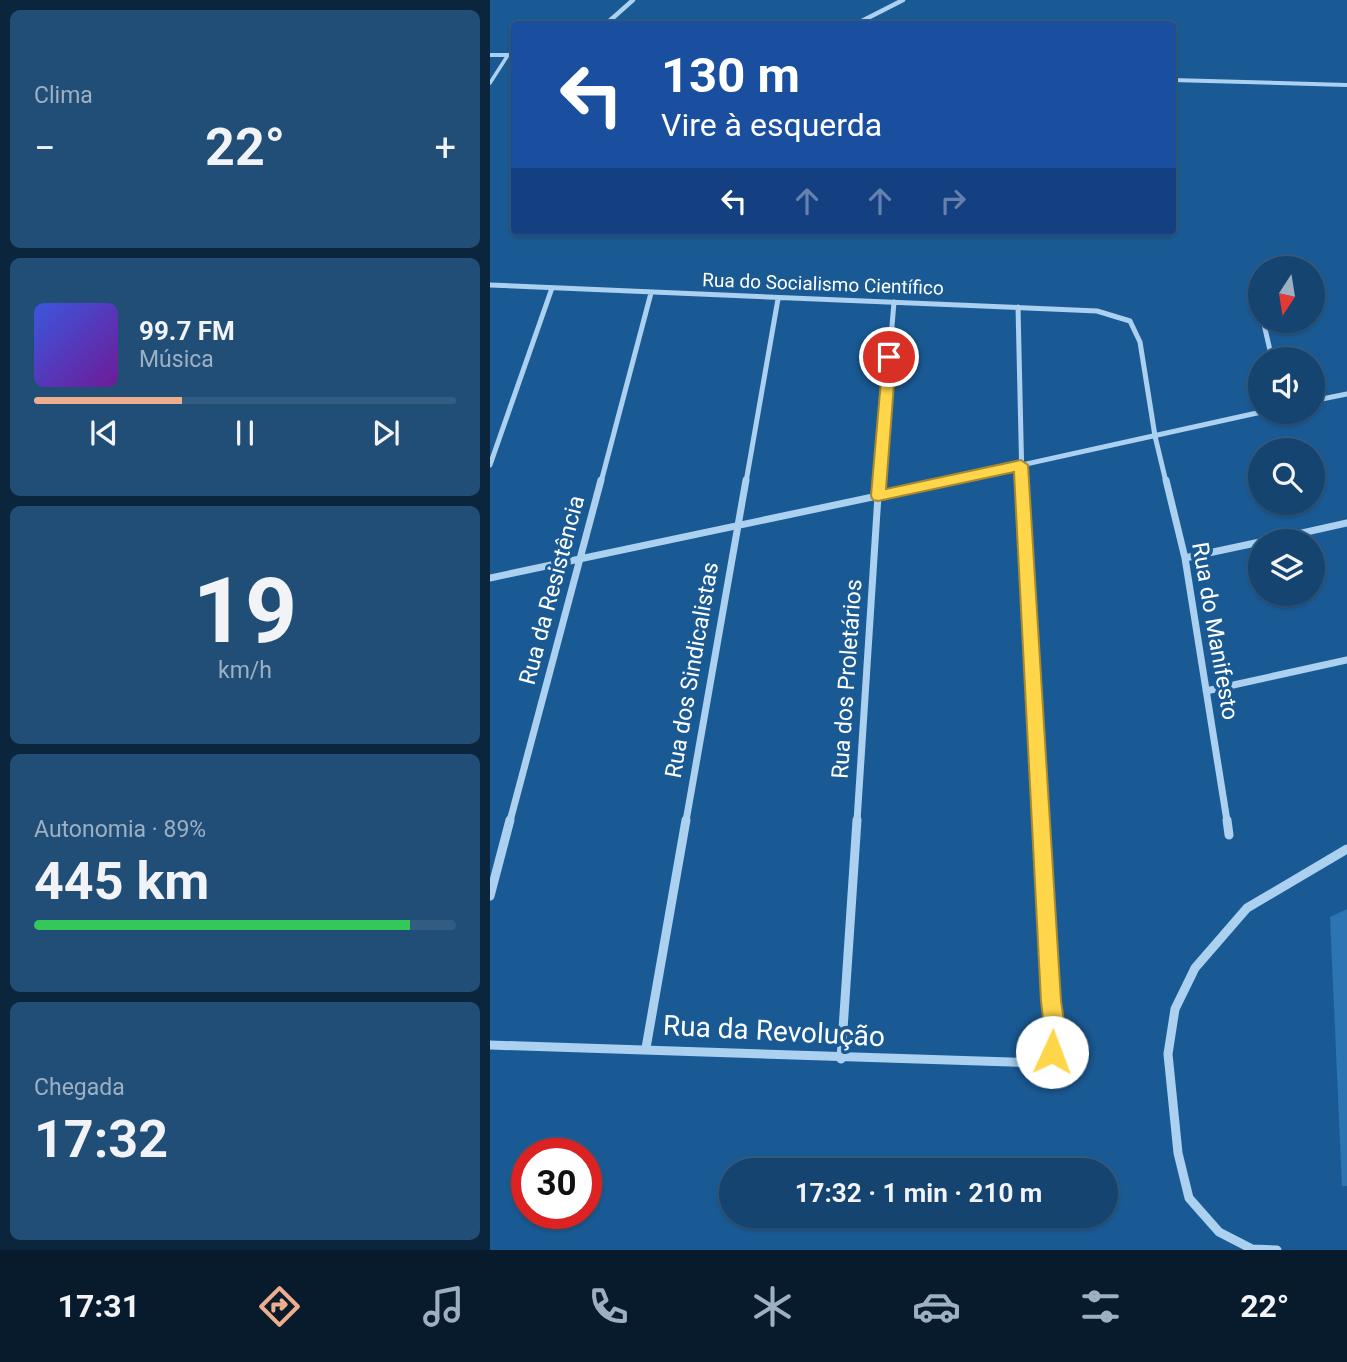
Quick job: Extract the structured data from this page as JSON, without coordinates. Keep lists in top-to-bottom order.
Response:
{
  "streets": {
    "street": [
      "Rua do Socialismo Científico",
      "Rua da Resistência",
      "Rua do Manifesto",
      "Rua dos Sindicalistas",
      "Rua dos Proletários",
      "Rua da Revolução"
    ]
  },
  "crossings": [
    ["Rua do Socialismo Científico", "Rua da Resistência"],
    ["Rua do Socialismo Científico", "Rua do Manifesto"],
    ["Rua do Socialismo Científico", "Rua dos Sindicalistas"],
    ["Rua do Socialismo Científico", "Rua dos Proletários"],
    ["Rua dos Sindicalistas", "Rua da Revolução"],
    ["Rua dos Proletários", "Rua da Revolução"]
  ],
  "north": "bottom",
  "page": {
    "tile": [
      "Clima",
      ["19", "km/h"],
      ["Autonomia · 89%", "445 km"],
      ["Chegada", "17:32"]
    ],
    "turn": ["130 m", "Vire à esquerda"],
    "heat": ["−", "22°", "+"],
    "song": ["99.7 FM", "Música"],
    "limit": "30",
    "trip": "17:32 · 1 min · 210 m",
    "tabs": ["17:31", "22°"]
  }
}
